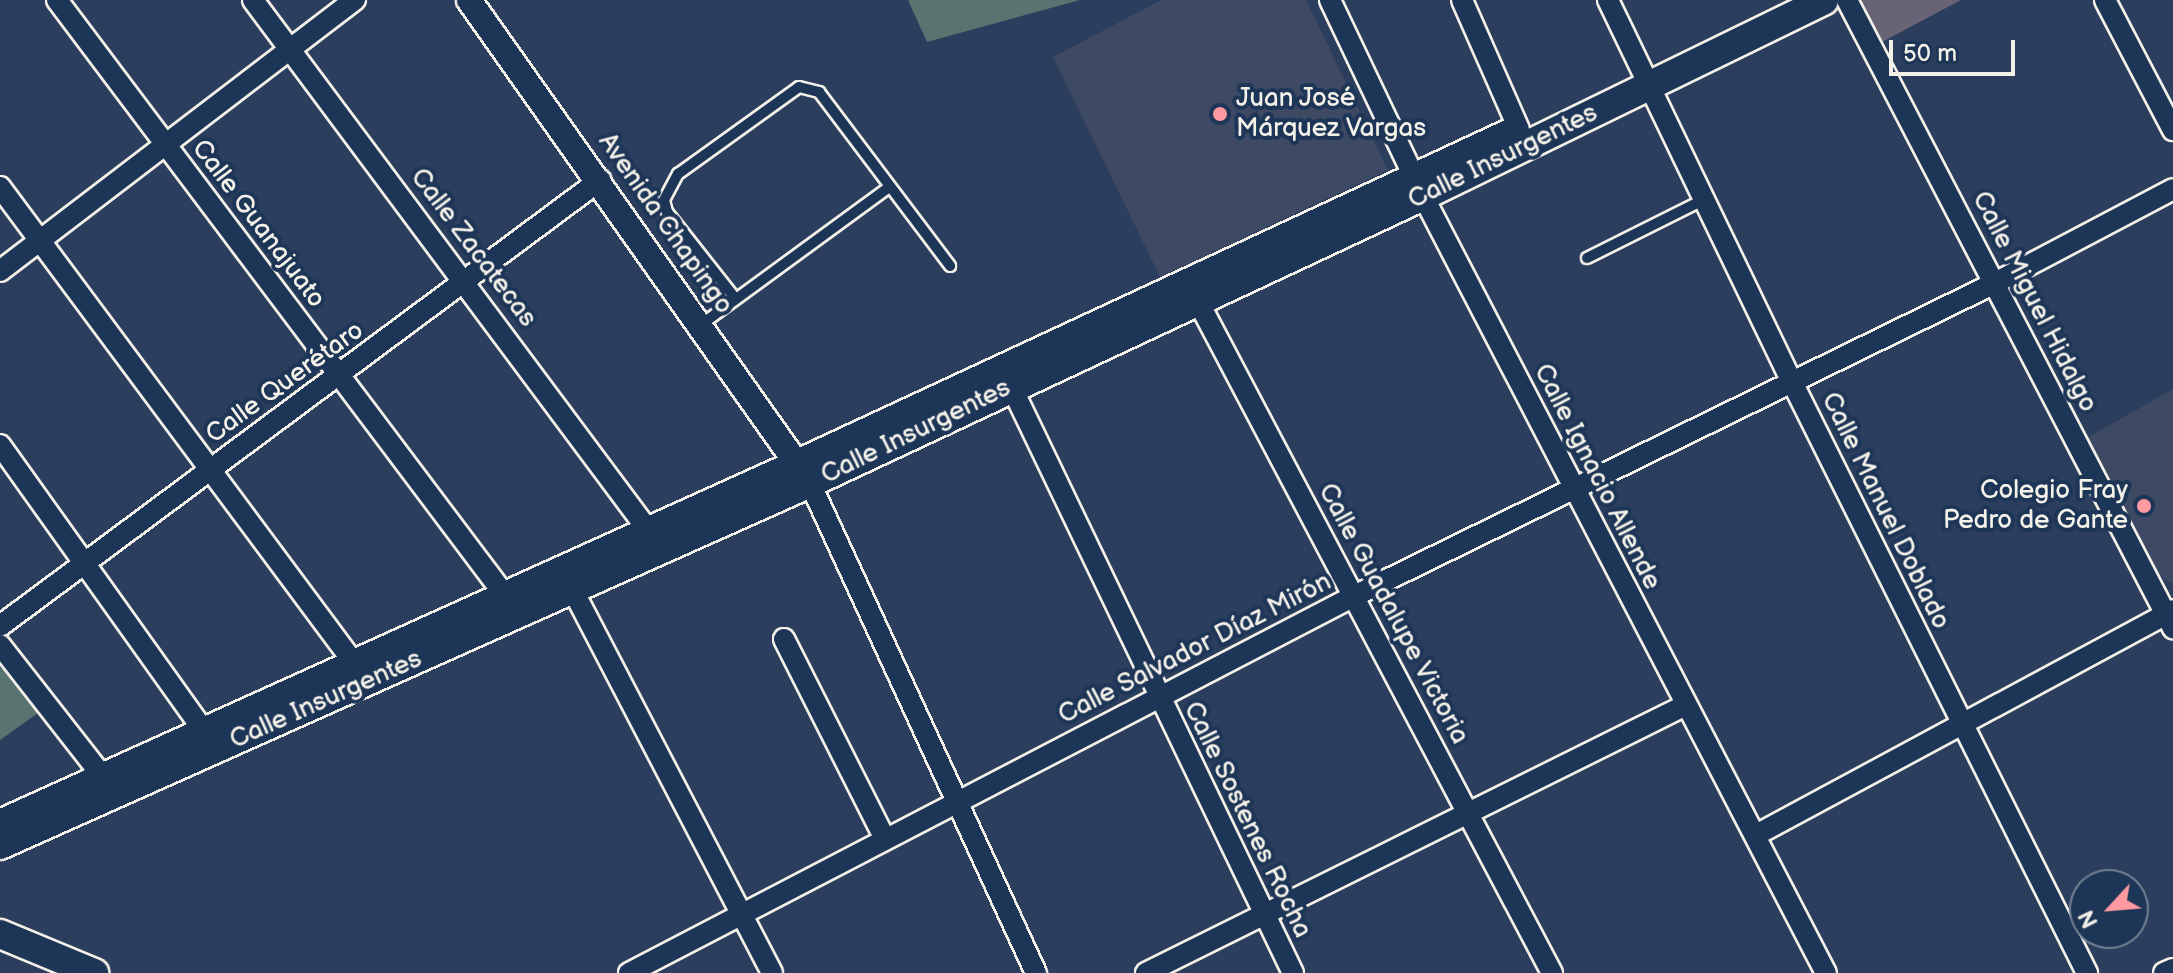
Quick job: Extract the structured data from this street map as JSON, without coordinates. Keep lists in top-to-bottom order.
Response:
{
  "streets": {
    "main road": ["Calle Insurgentes"],
    "street": [
      "Calle Guanajuato",
      "Avenida Chapingo",
      "Calle Zacatecas",
      "Calle Miguel Hidalgo",
      "Calle Querétaro",
      "Calle Ignacio Allende",
      "Calle Manuel Doblado",
      "Calle Guadalupe Victoria",
      "Calle Salvador Díaz Mirón",
      "Calle Sostenes Rocha"
    ]
  },
  "crossings": [
    ["Calle Insurgentes", "Calle Guanajuato"],
    ["Calle Insurgentes", "Avenida Chapingo"],
    ["Calle Insurgentes", "Calle Zacatecas"],
    ["Calle Insurgentes", "Calle Ignacio Allende"],
    ["Calle Insurgentes", "Calle Manuel Doblado"],
    ["Calle Insurgentes", "Calle Guadalupe Victoria"],
    ["Calle Insurgentes", "Calle Sostenes Rocha"],
    ["Calle Guanajuato", "Calle Querétaro"],
    ["Avenida Chapingo", "Calle Querétaro"],
    ["Calle Zacatecas", "Calle Querétaro"],
    ["Calle Miguel Hidalgo", "Calle Salvador Díaz Mirón"],
    ["Calle Ignacio Allende", "Calle Salvador Díaz Mirón"],
    ["Calle Manuel Doblado", "Calle Salvador Díaz Mirón"],
    ["Calle Guadalupe Victoria", "Calle Salvador Díaz Mirón"],
    ["Calle Salvador Díaz Mirón", "Calle Sostenes Rocha"]
  ],
  "places": ["Juan José Márquez Vargas", "Colegio Fray Pedro de Gante"],
  "scale_bar": "50 m",
  "north": "bottom left"
}
